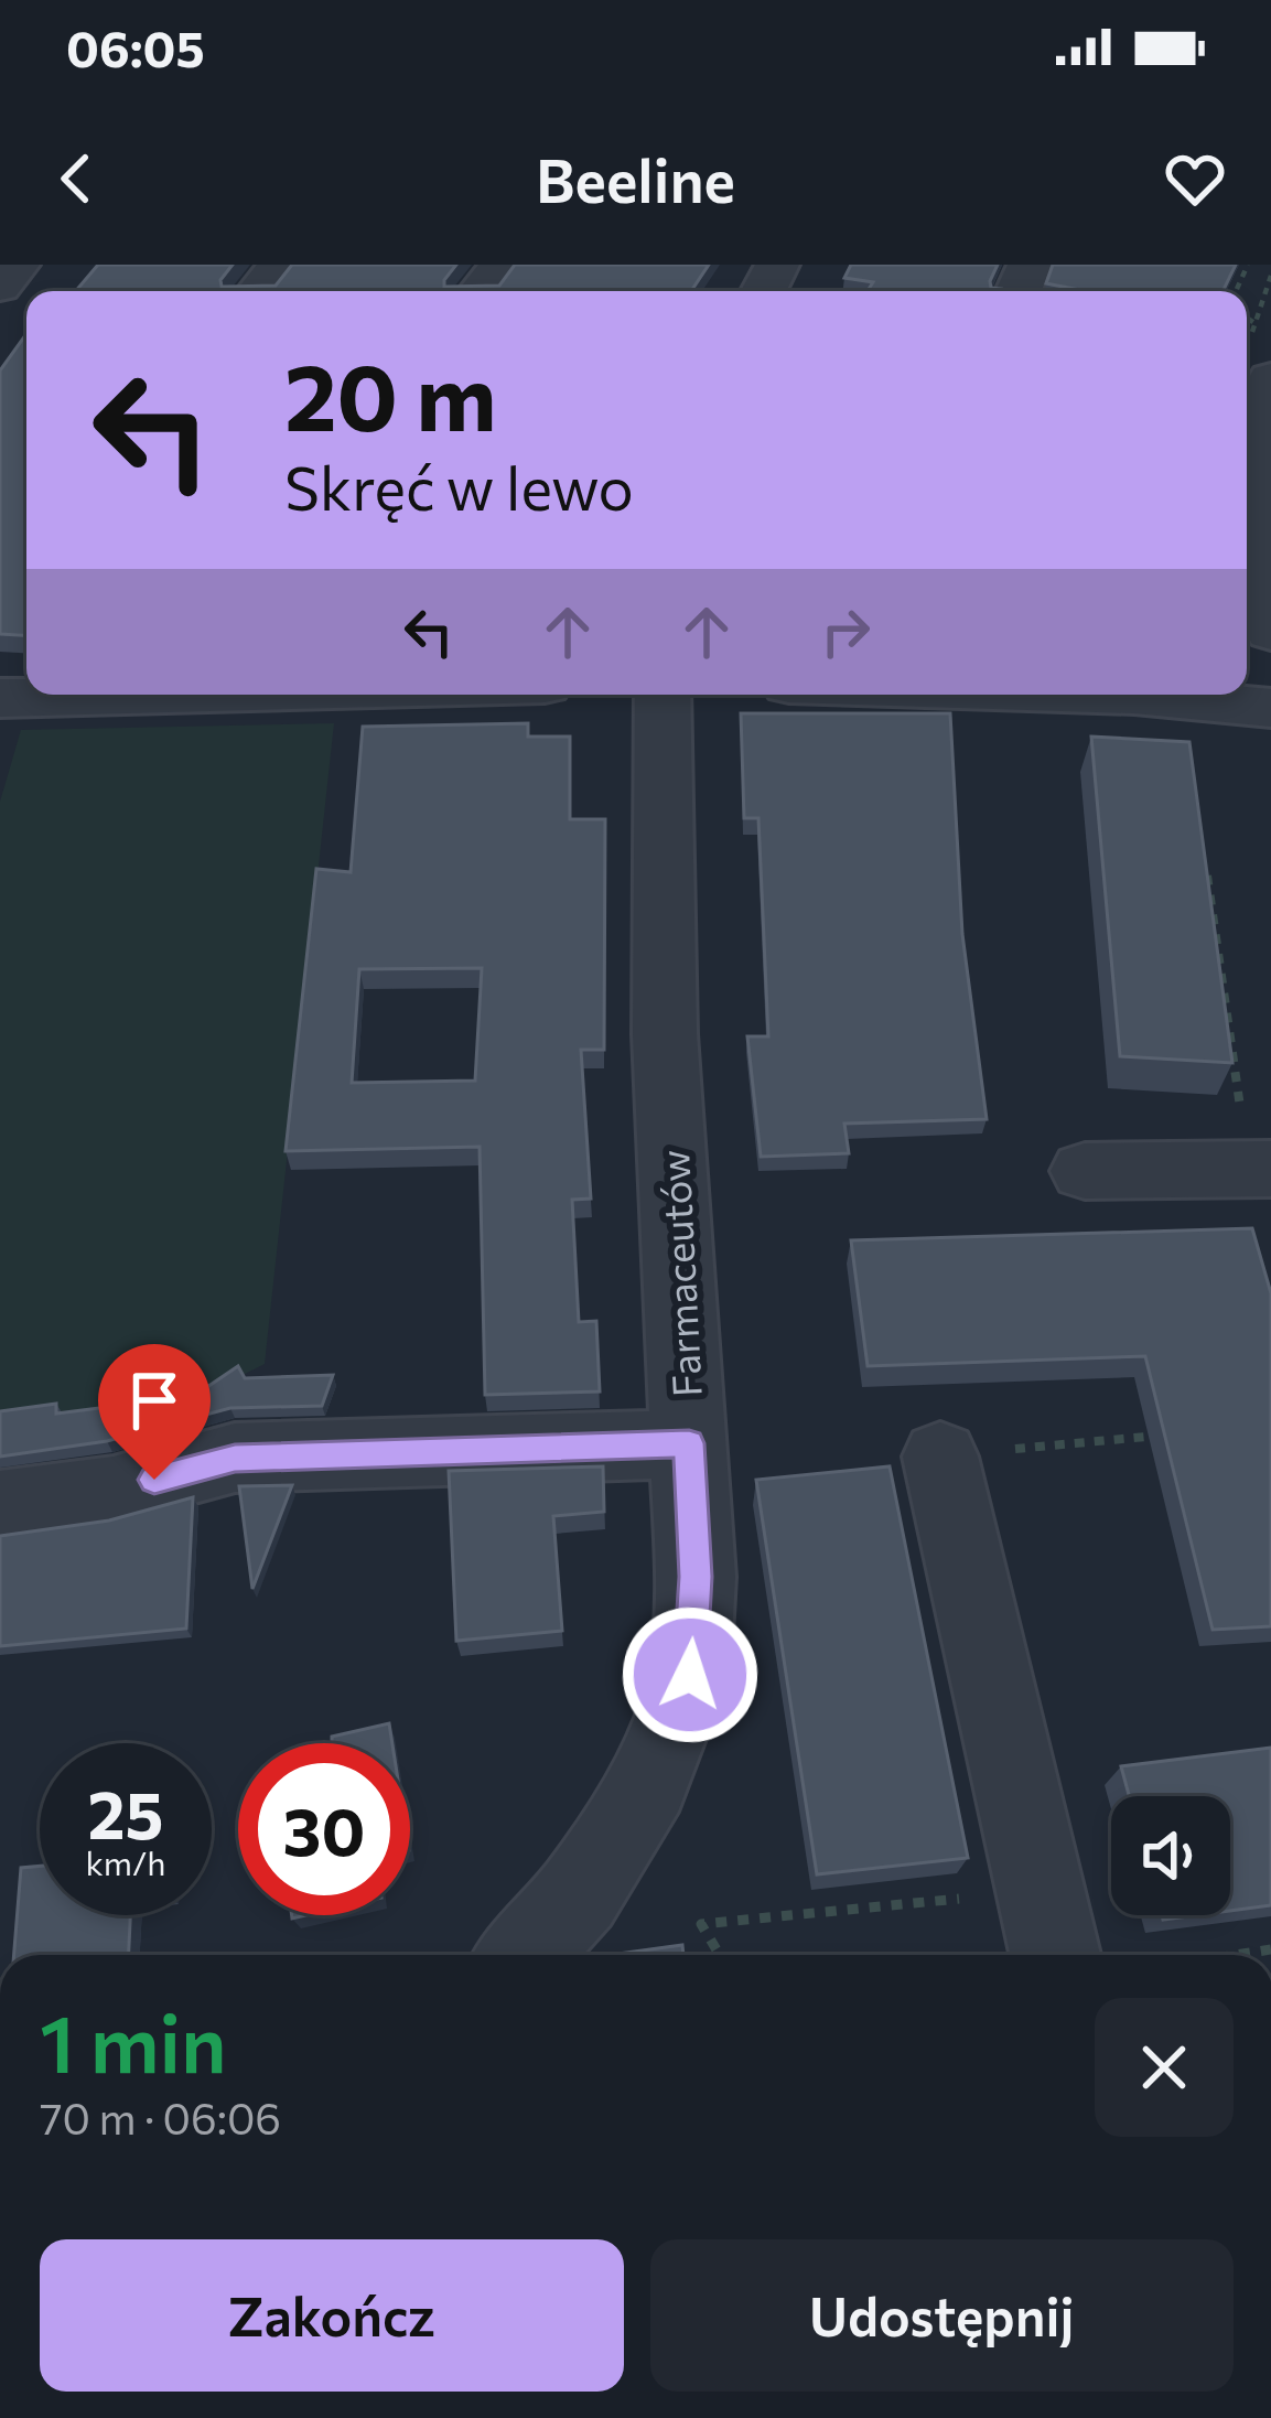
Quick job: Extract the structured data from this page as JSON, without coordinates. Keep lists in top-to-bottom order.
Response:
{
  "streets": {
    "street": ["Farmaceutów"]
  },
  "page": {
    "status": "06:05",
    "header": "Beeline",
    "turn": ["20 m", "Skręć w lewo"],
    "speed": "25 km/h",
    "limit": "30",
    "heading": ["1 min", "70 m · 06:06"],
    "buttons": ["Zakończ", "Udostępnij"]
  }
}
